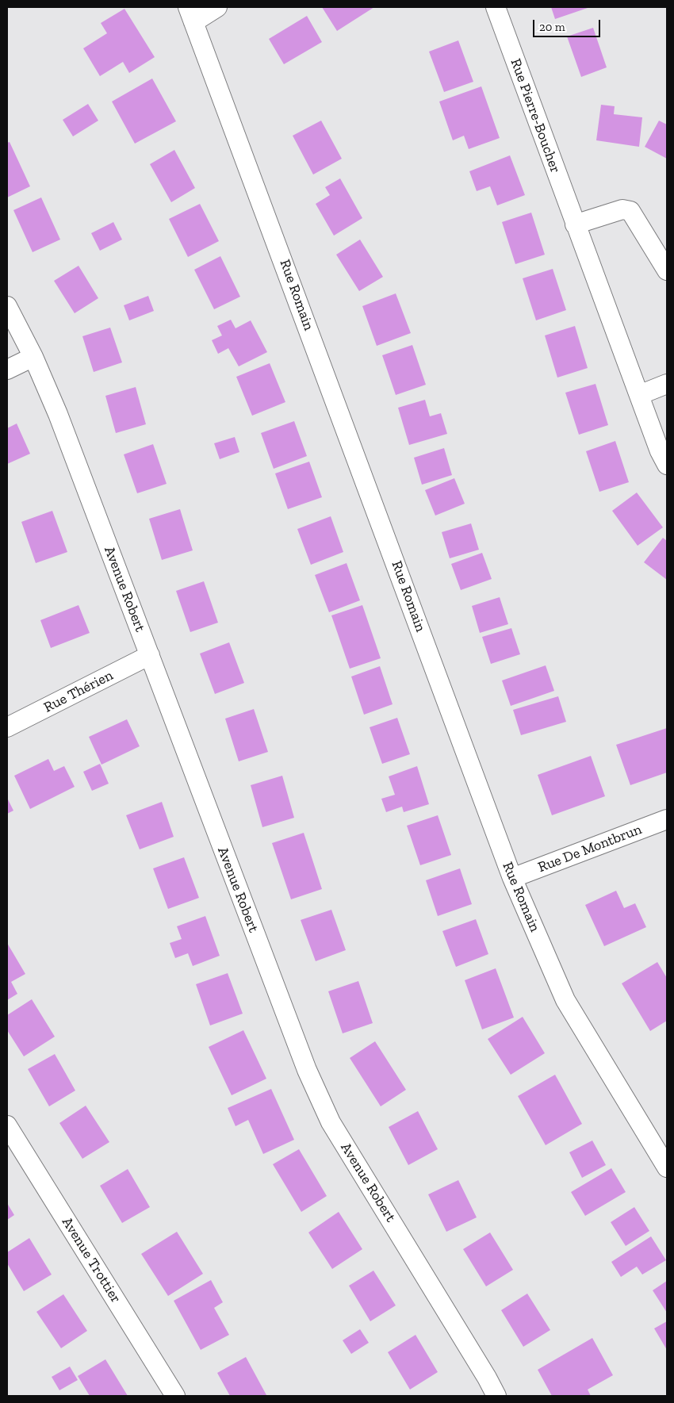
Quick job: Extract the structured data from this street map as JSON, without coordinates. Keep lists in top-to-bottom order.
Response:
{
  "streets": {
    "street": [
      "Rue Pierre-Boucher",
      "Rue Romain",
      "Avenue Robert",
      "Rue Thérien",
      "Rue De Montbrun",
      "Avenue Trottier"
    ]
  },
  "crossings": [
    ["Rue Romain", "Rue De Montbrun"],
    ["Avenue Robert", "Rue Thérien"]
  ],
  "scale_bar": "20 m"
}
